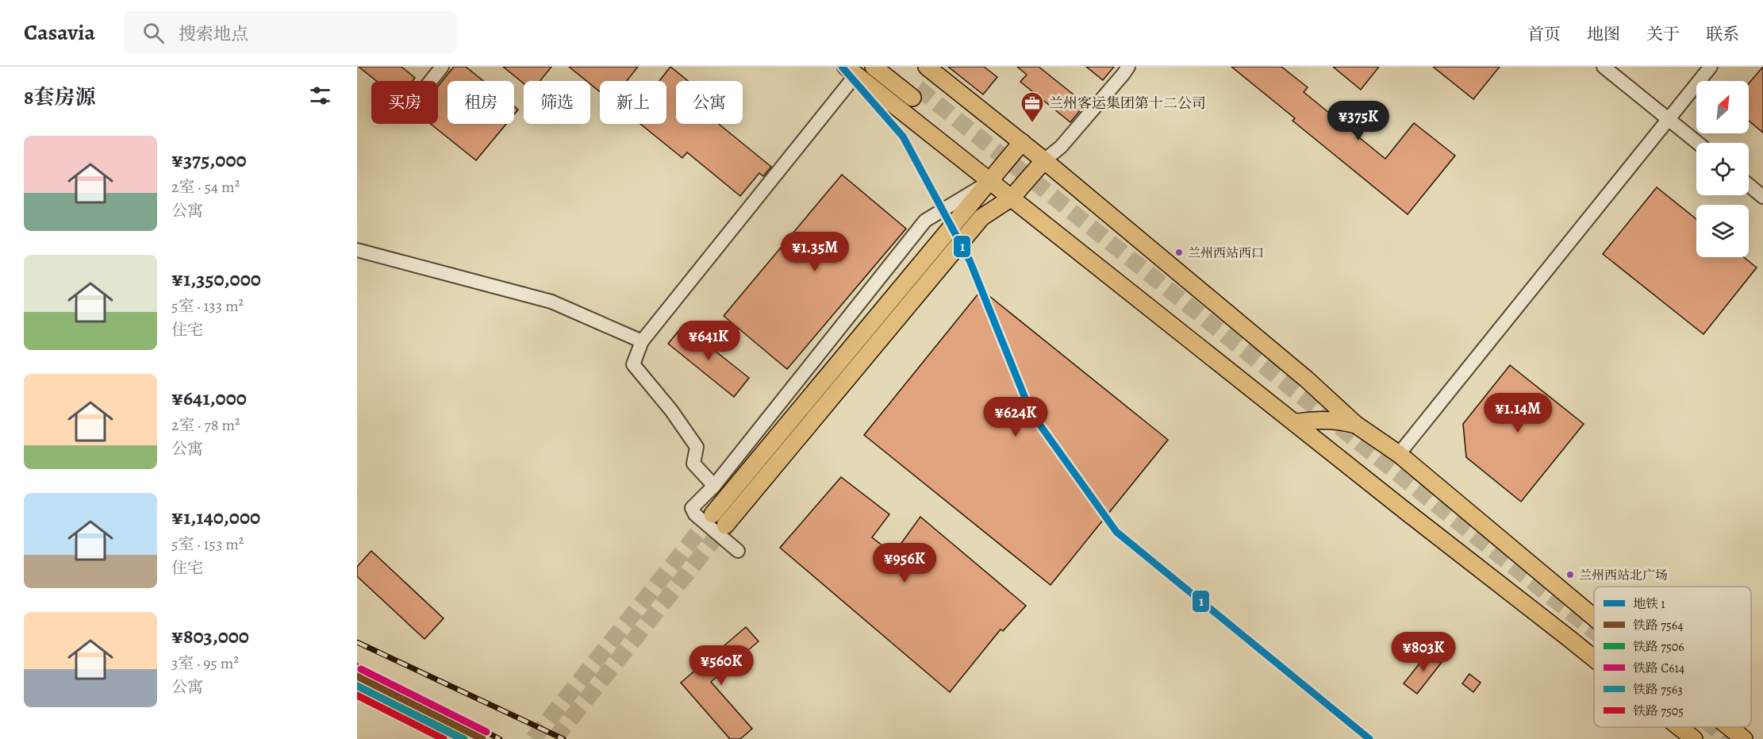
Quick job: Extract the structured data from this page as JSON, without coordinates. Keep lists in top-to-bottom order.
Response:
{
  "places": {
    "office": ["兰州客运集团第十二公司"],
    "other": ["兰州西站西口", "兰州西站北广场"]
  },
  "lines": [
    "metro line 1",
    "rail line C614",
    "rail line 7564",
    "rail line 7506",
    "rail line 7563",
    "rail line 7505"
  ],
  "legend": [
    "地铁 1",
    "铁路 7564",
    "铁路 7506",
    "铁路 C614",
    "铁路 7563",
    "铁路 7505"
  ],
  "north": "top right",
  "page": {
    "header": "Casavia",
    "search": "搜索地点",
    "nav": [
      "首页",
      "地图",
      "关于",
      "联系"
    ],
    "heading": "8套房源",
    "chip": [
      "买房",
      "租房",
      "筛选",
      "新上",
      "公寓"
    ],
    "price": [
      "¥375K",
      "¥1.35M",
      "¥641K",
      "¥1.14M",
      "¥624K",
      "¥956K",
      "¥803K",
      "¥560K"
    ],
    "list": [
      {
        "name": "¥375,000",
        "note": "2室 · 54 m² · 公寓"
      },
      {
        "name": "¥1,350,000",
        "note": "5室 · 133 m² · 住宅"
      },
      {
        "name": "¥641,000",
        "note": "2室 · 78 m² · 公寓"
      },
      {
        "name": "¥1,140,000",
        "note": "5室 · 153 m² · 住宅"
      },
      {
        "name": "¥803,000",
        "note": "3室 · 95 m² · 公寓"
      }
    ]
  }
}
